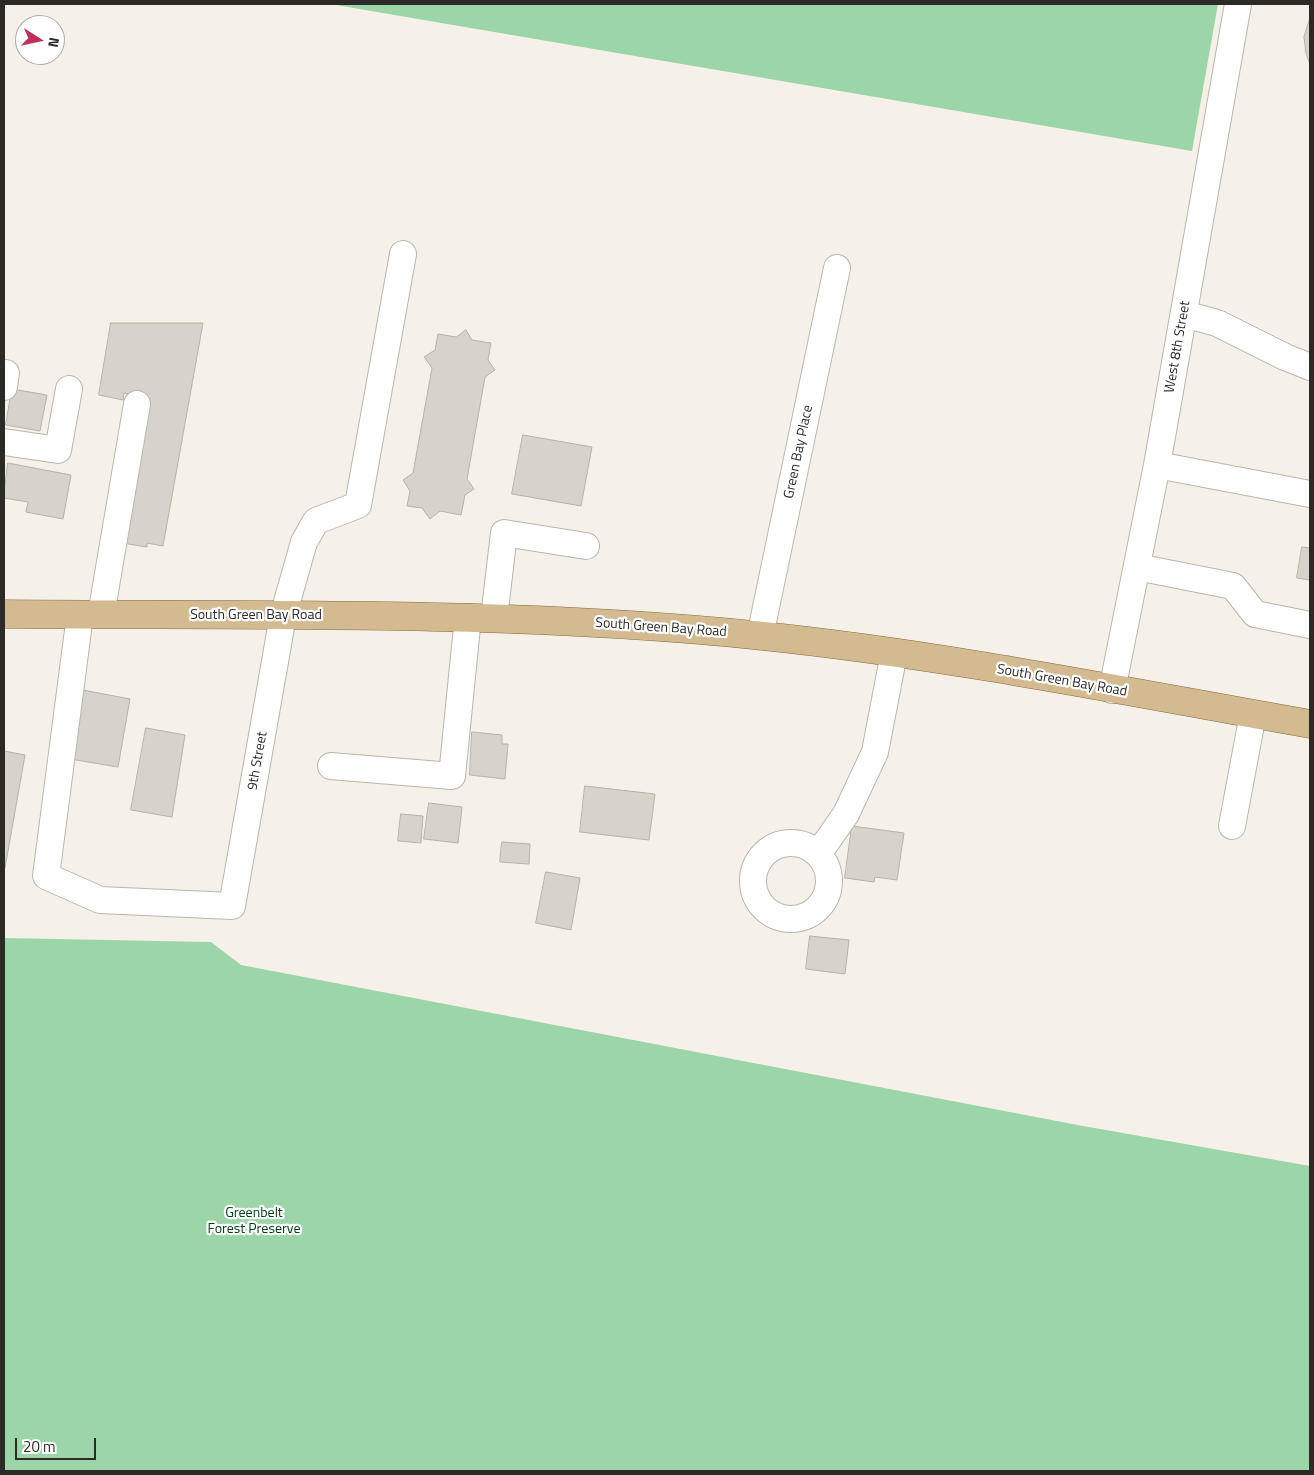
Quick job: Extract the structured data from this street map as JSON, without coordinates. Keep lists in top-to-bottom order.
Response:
{
  "streets": {
    "main road": ["South Green Bay Road"],
    "street": ["West 8th Street", "Green Bay Place", "9th Street"]
  },
  "crossings": [
    ["West 8th Street", "South Green Bay Road"],
    ["Green Bay Place", "South Green Bay Road"],
    ["South Green Bay Road", "9th Street"]
  ],
  "parks": ["Greenbelt Forest Preserve"],
  "scale_bar": "20 m",
  "north": "right"
}
